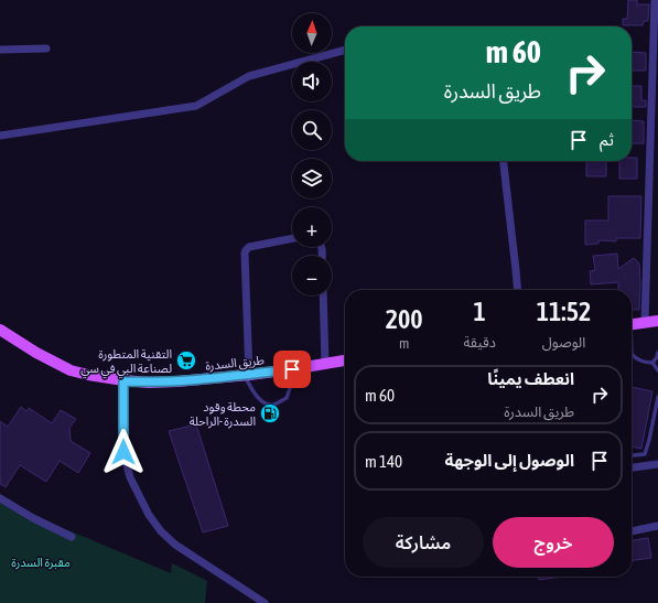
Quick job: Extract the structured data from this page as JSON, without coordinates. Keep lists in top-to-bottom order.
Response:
{
  "streets": {
    "main road": ["طريق السدرة"]
  },
  "parks": ["مقبرة السدرة"],
  "places": {
    "supermarket": ["التقنية المتطورة لصناعة البي في سي"],
    "fuel station": ["محطة وقود السدرة -الراحلة"]
  },
  "north": "top",
  "page": {
    "map_buttons": ["+", "−"],
    "turn": ["60 m", "طريق السدرة"],
    "then": "ثم",
    "eta": [
      "11:52",
      "الوصول",
      "1",
      "دقيقة",
      "200",
      "m"
    ],
    "list": [
      {
        "name": "انعطف يمينًا",
        "note": "طريق السدرة",
        "value": "60 m"
      },
      {
        "name": "الوصول إلى الوجهة",
        "value": "140 m"
      }
    ],
    "buttons": ["خروج", "مشاركة"]
  }
}
